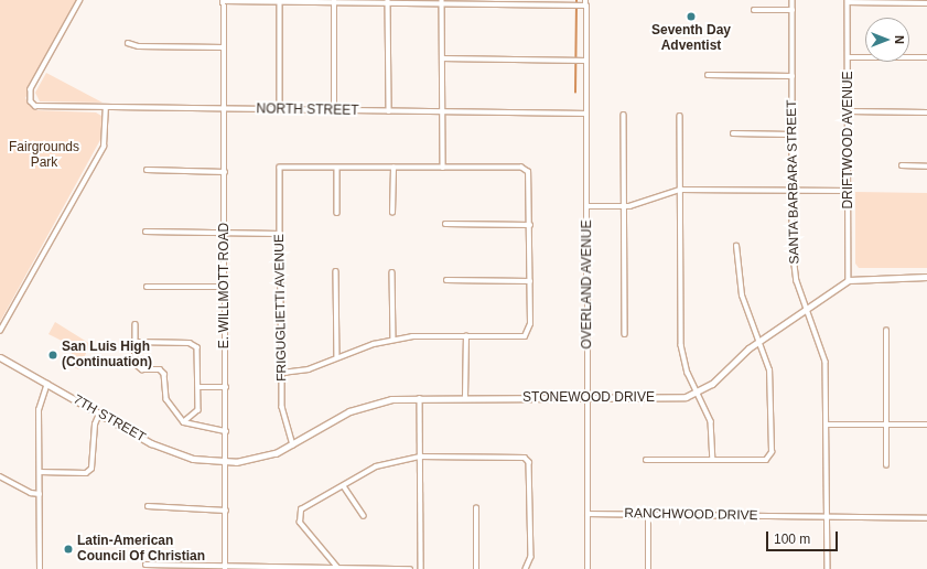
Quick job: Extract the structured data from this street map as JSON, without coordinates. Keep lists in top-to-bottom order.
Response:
{
  "streets": {
    "street": [
      "NORTH STREET",
      "DRIFTWOOD AVENUE",
      "SANTA BARBARA STREET",
      "OVERLAND AVENUE",
      "E. WILLMOTT ROAD",
      "FRIGUGLIETTI AVENUE",
      "STONEWOOD DRIVE",
      "7TH STREET",
      "RANCHWOOD DRIVE"
    ]
  },
  "crossings": [
    ["NORTH STREET", "OVERLAND AVENUE"],
    ["NORTH STREET", "E. WILLMOTT ROAD"],
    ["DRIFTWOOD AVENUE", "STONEWOOD DRIVE"],
    ["SANTA BARBARA STREET", "STONEWOOD DRIVE"],
    ["SANTA BARBARA STREET", "RANCHWOOD DRIVE"],
    ["OVERLAND AVENUE", "STONEWOOD DRIVE"],
    ["OVERLAND AVENUE", "RANCHWOOD DRIVE"],
    ["E. WILLMOTT ROAD", "STONEWOOD DRIVE"],
    ["E. WILLMOTT ROAD", "7TH STREET"],
    ["FRIGUGLIETTI AVENUE", "STONEWOOD DRIVE"],
    ["STONEWOOD DRIVE", "7TH STREET"]
  ],
  "parks": ["Fairgrounds Park"],
  "places": ["Seventh Day Adventist", "San Luis High (Continuation)", "Latin-American Council Of Christian"],
  "scale_bar": "100 m",
  "north": "right"
}
